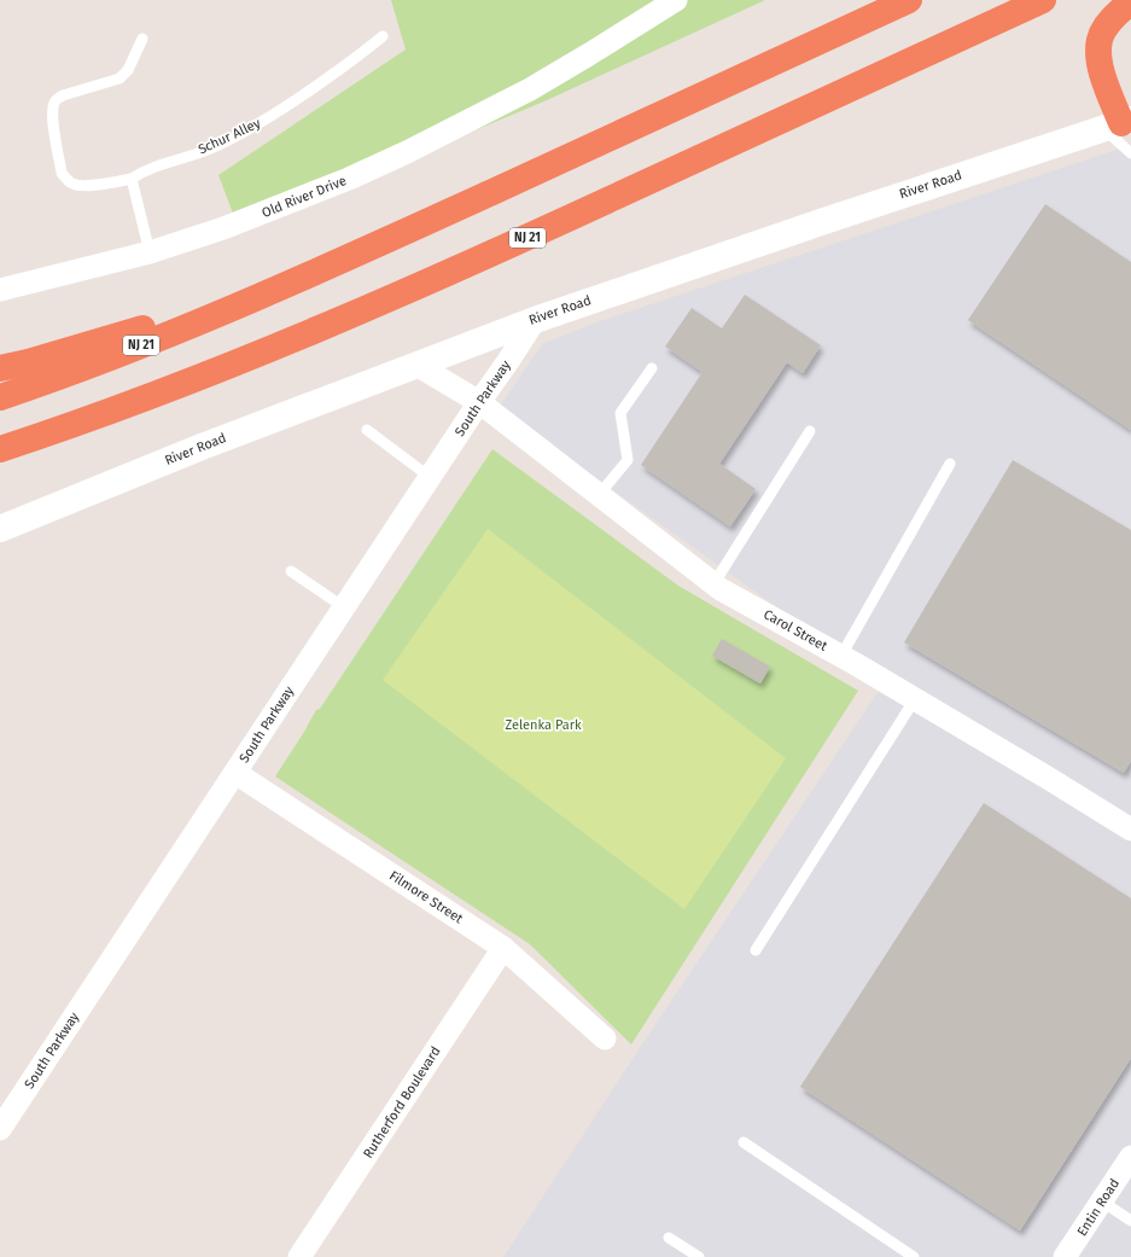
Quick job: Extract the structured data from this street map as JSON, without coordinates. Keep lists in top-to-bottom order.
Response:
{
  "streets": {
    "highway": ["NJ 21"],
    "street": [
      "River Road",
      "Old River Drive",
      "South Parkway",
      "Carol Street",
      "Filmore Street",
      "Rutherford Boulevard",
      "Entin Road"
    ],
    "lane": ["Schur Alley"]
  },
  "crossings": [
    ["River Road", "South Parkway"],
    ["River Road", "Carol Street"],
    ["South Parkway", "Carol Street"],
    ["South Parkway", "Filmore Street"],
    ["Filmore Street", "Rutherford Boulevard"]
  ],
  "parks": ["Zelenka Park"]
}
